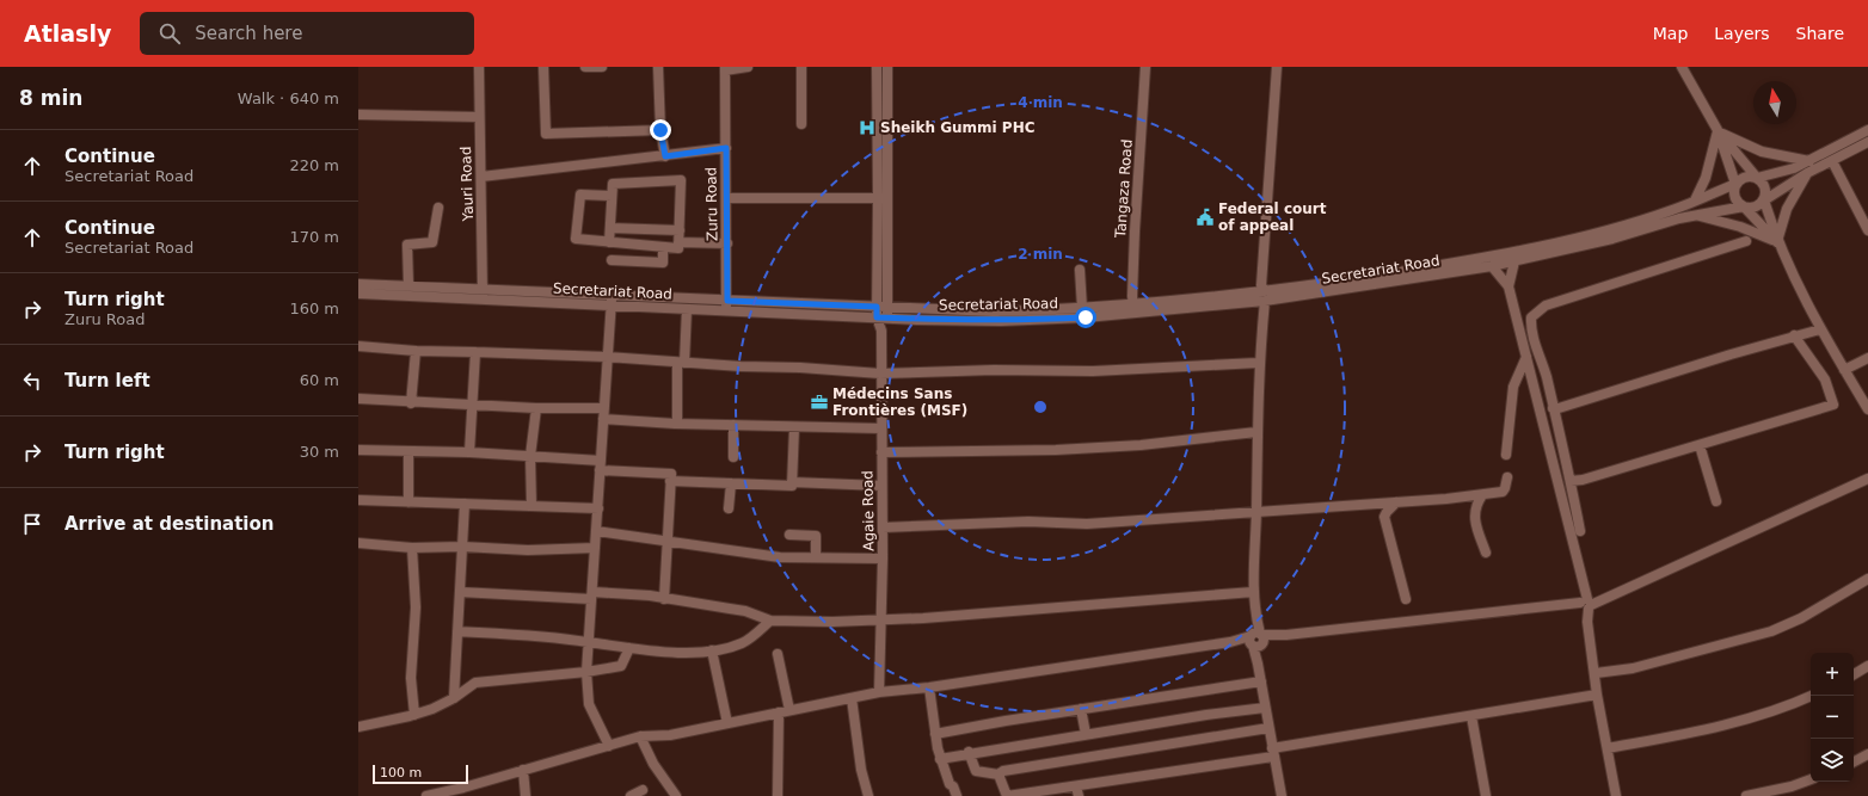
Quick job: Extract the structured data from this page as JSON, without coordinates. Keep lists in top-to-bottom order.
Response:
{
  "streets": {
    "street": [
      "Yauri Road",
      "Tangaza Road",
      "Zuru Road",
      "Secretariat Road",
      "Agaie Road"
    ]
  },
  "crossings": [
    ["Yauri Road", "Secretariat Road"],
    ["Tangaza Road", "Secretariat Road"],
    ["Zuru Road", "Secretariat Road"]
  ],
  "places": {
    "hospital": ["Sheikh Gummi PHC"],
    "public building": ["Federal court of appeal"],
    "office": ["Médecins Sans Frontières (MSF)"]
  },
  "scale_bar": "100 m",
  "north": "top",
  "page": {
    "header": "Atlasly",
    "search": "Search here",
    "nav": ["Map", "Layers", "Share"],
    "heading": ["8 min", "Walk · 640 m"],
    "list": [
      ["Continue", "Secretariat Road", "220 m"],
      ["Continue", "Secretariat Road", "170 m"],
      ["Turn right", "Zuru Road", "160 m"],
      ["Turn left", "60 m"],
      ["Turn right", "30 m"],
      "Arrive at destination"
    ],
    "map_buttons": ["+", "−"],
    "scale": "100 m"
  },
  "rings": ["4 min", "2 min"]
}
